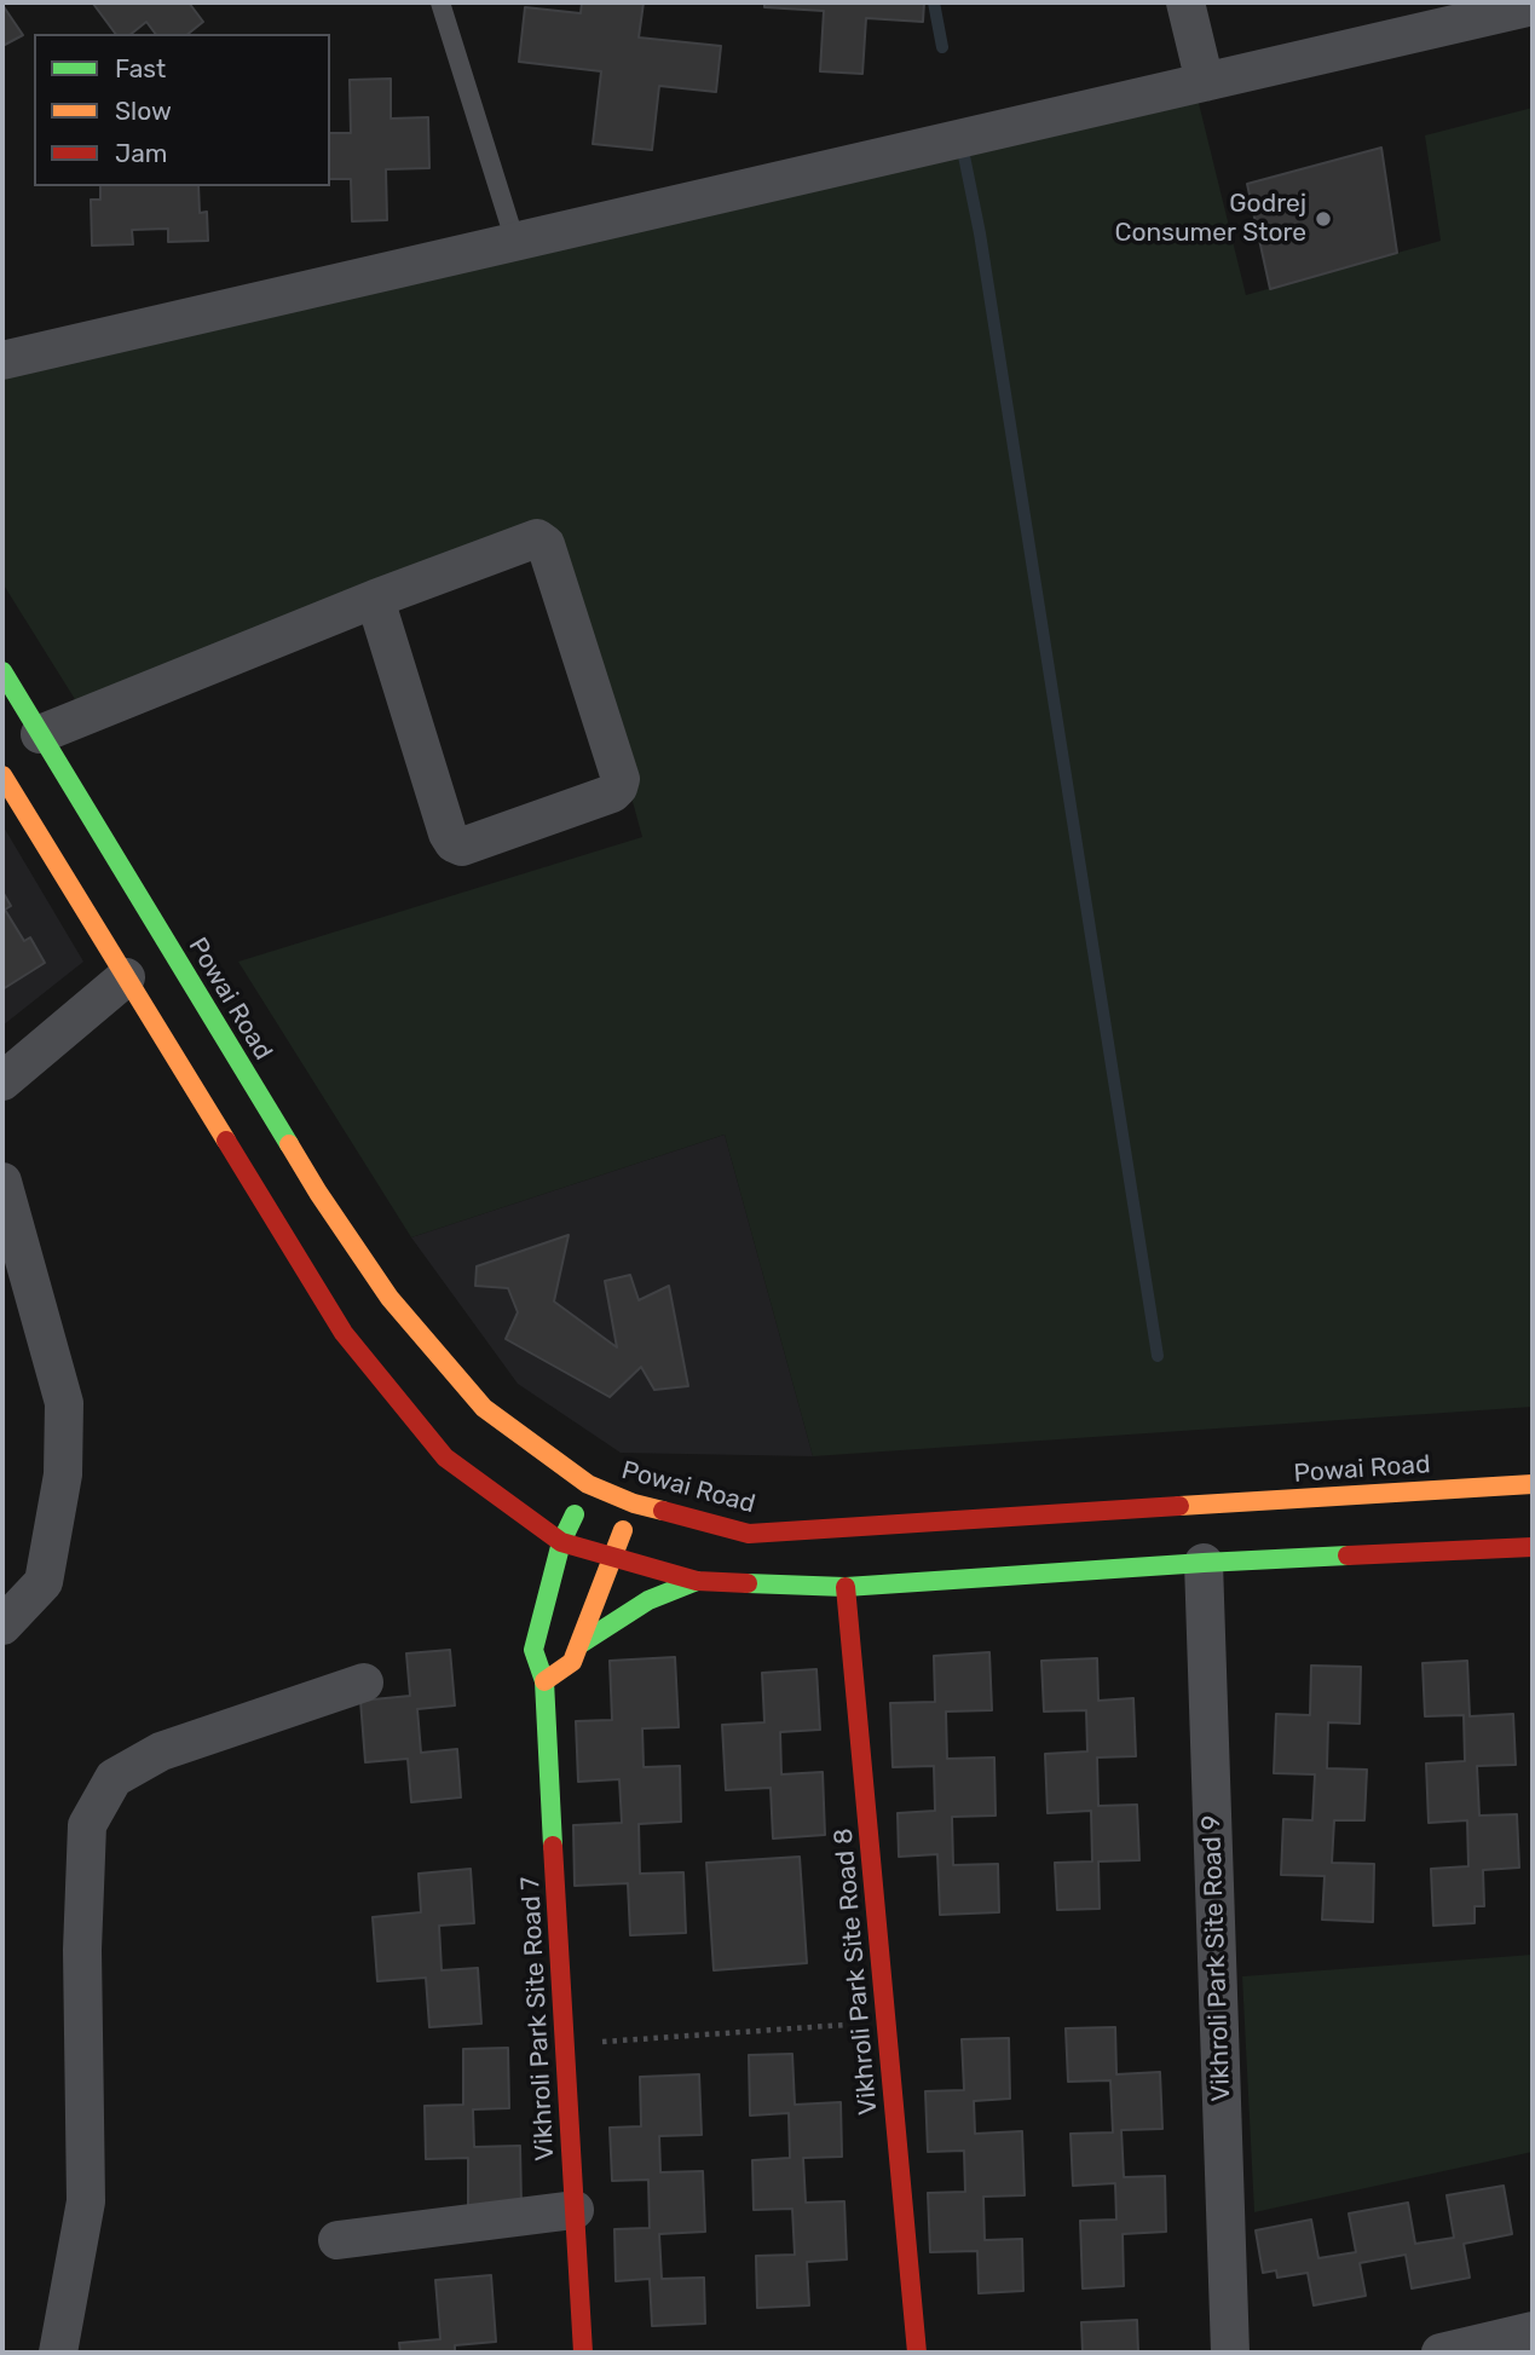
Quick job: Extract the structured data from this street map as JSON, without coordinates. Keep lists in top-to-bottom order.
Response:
{
  "streets": {
    "main road": ["Powai Road", "Vikhroli Park Site Road 8", "Vikhroli Park Site Road 7"],
    "street": ["Vikhroli Park Site Road 9"]
  },
  "crossings": [
    ["Powai Road", "Vikhroli Park Site Road 7"]
  ],
  "places": ["Godrej Consumer Store"],
  "legend": ["Fast", "Slow", "Jam"]
}
